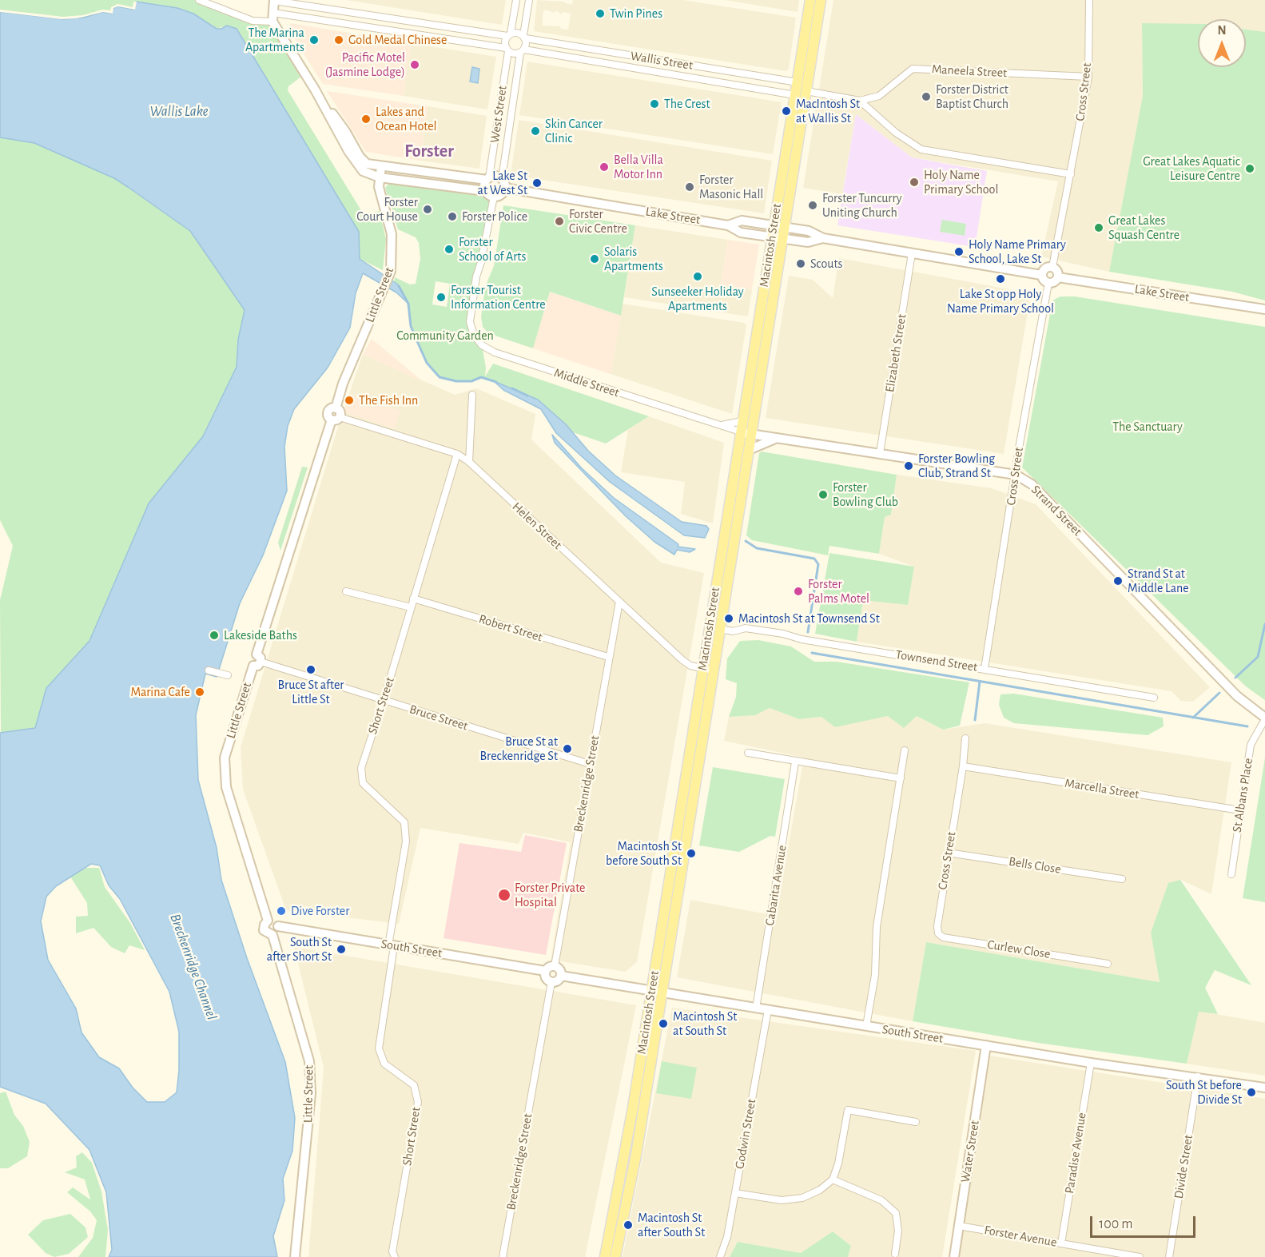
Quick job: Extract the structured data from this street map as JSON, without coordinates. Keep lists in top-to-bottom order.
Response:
{
  "streets": {
    "main road": ["Macintosh Street"],
    "street": [
      "Wallis Street",
      "Maneela Street",
      "Cross Street",
      "West Street",
      "Lake Street",
      "Little Street",
      "Elizabeth Street",
      "Middle Street",
      "Strand Street",
      "Helen Street",
      "Robert Street",
      "Townsend Street",
      "Short Street",
      "Bruce Street",
      "Breckenridge Street",
      "Marcella Street",
      "St Albans Place",
      "Bells Close",
      "Cabarita Avenue",
      "South Street",
      "Curlew Close",
      "Godwin Street",
      "Water Street",
      "Paradise Avenue",
      "Divide Street",
      "Forster Avenue"
    ]
  },
  "crossings": [
    ["Wallis Street", "West Street"],
    ["Wallis Street", "Macintosh Street"],
    ["Maneela Street", "Cross Street"],
    ["Cross Street", "Lake Street"],
    ["Cross Street", "Strand Street"],
    ["Cross Street", "Townsend Street"],
    ["Cross Street", "Marcella Street"],
    ["Cross Street", "Bells Close"],
    ["Cross Street", "Curlew Close"],
    ["West Street", "Lake Street"],
    ["West Street", "Middle Street"],
    ["Lake Street", "Macintosh Street"],
    ["Lake Street", "Elizabeth Street"],
    ["Lake Street", "Middle Street"],
    ["Macintosh Street", "Middle Street"],
    ["Macintosh Street", "Strand Street"],
    ["Macintosh Street", "Helen Street"],
    ["Macintosh Street", "Townsend Street"],
    ["Macintosh Street", "South Street"],
    ["Little Street", "Helen Street"],
    ["Little Street", "Bruce Street"],
    ["Little Street", "South Street"],
    ["Elizabeth Street", "Strand Street"],
    ["Middle Street", "Strand Street"],
    ["Strand Street", "St Albans Place"],
    ["Helen Street", "Short Street"],
    ["Helen Street", "Breckenridge Street"],
    ["Robert Street", "Short Street"],
    ["Robert Street", "Breckenridge Street"],
    ["Short Street", "Bruce Street"],
    ["Short Street", "South Street"],
    ["Bruce Street", "Breckenridge Street"],
    ["Breckenridge Street", "South Street"],
    ["Marcella Street", "St Albans Place"],
    ["Cabarita Avenue", "South Street"],
    ["South Street", "Godwin Street"],
    ["South Street", "Water Street"],
    ["South Street", "Paradise Avenue"],
    ["South Street", "Divide Street"],
    ["Water Street", "Forster Avenue"],
    ["Paradise Avenue", "Forster Avenue"]
  ],
  "districts": ["Forster"],
  "water": ["Wallis Lake", "Breckenridge Channel"],
  "parks": ["Community Garden", "The Sanctuary"],
  "places": [
    "Twin Pines",
    "The Marina Apartments",
    "Gold Medal Chinese",
    "Pacific Motel (Jasmine Lodge)",
    "Forster District Baptist Church",
    "The Crest",
    "MacIntosh St at Wallis St",
    "Lakes and Ocean Hotel",
    "Skin Cancer Clinic",
    "Bella Villa Motor Inn",
    "Great Lakes Aquatic Leisure Centre",
    "Holy Name Primary School",
    "Lake St at West St",
    "Forster Masonic Hall",
    "Forster Tuncurry Uniting Church",
    "Forster Court House",
    "Forster Police",
    "Forster Civic Centre",
    "Great Lakes Squash Centre",
    "Forster School of Arts",
    "Holy Name Primary School, Lake St",
    "Solaris Apartments",
    "Scouts",
    "Sunseeker Holiday Apartments",
    "Lake St opp Holy Name Primary School",
    "Forster Tourist Information Centre",
    "The Fish Inn",
    "Forster Bowling Club, Strand St",
    "Forster Bowling Club",
    "Strand St at Middle Lane",
    "Forster Palms Motel",
    "Macintosh St at Townsend St",
    "Lakeside Baths",
    "Bruce St after Little St",
    "Marina Cafe",
    "Bruce St at Breckenridge St",
    "Macintosh St before South St",
    "Forster Private Hospital",
    "Dive Forster",
    "South St after Short St",
    "Macintosh St at South St",
    "South St before Divide St",
    "Macintosh St after South St"
  ],
  "scale_bar": "100 m",
  "north": "top"
}
